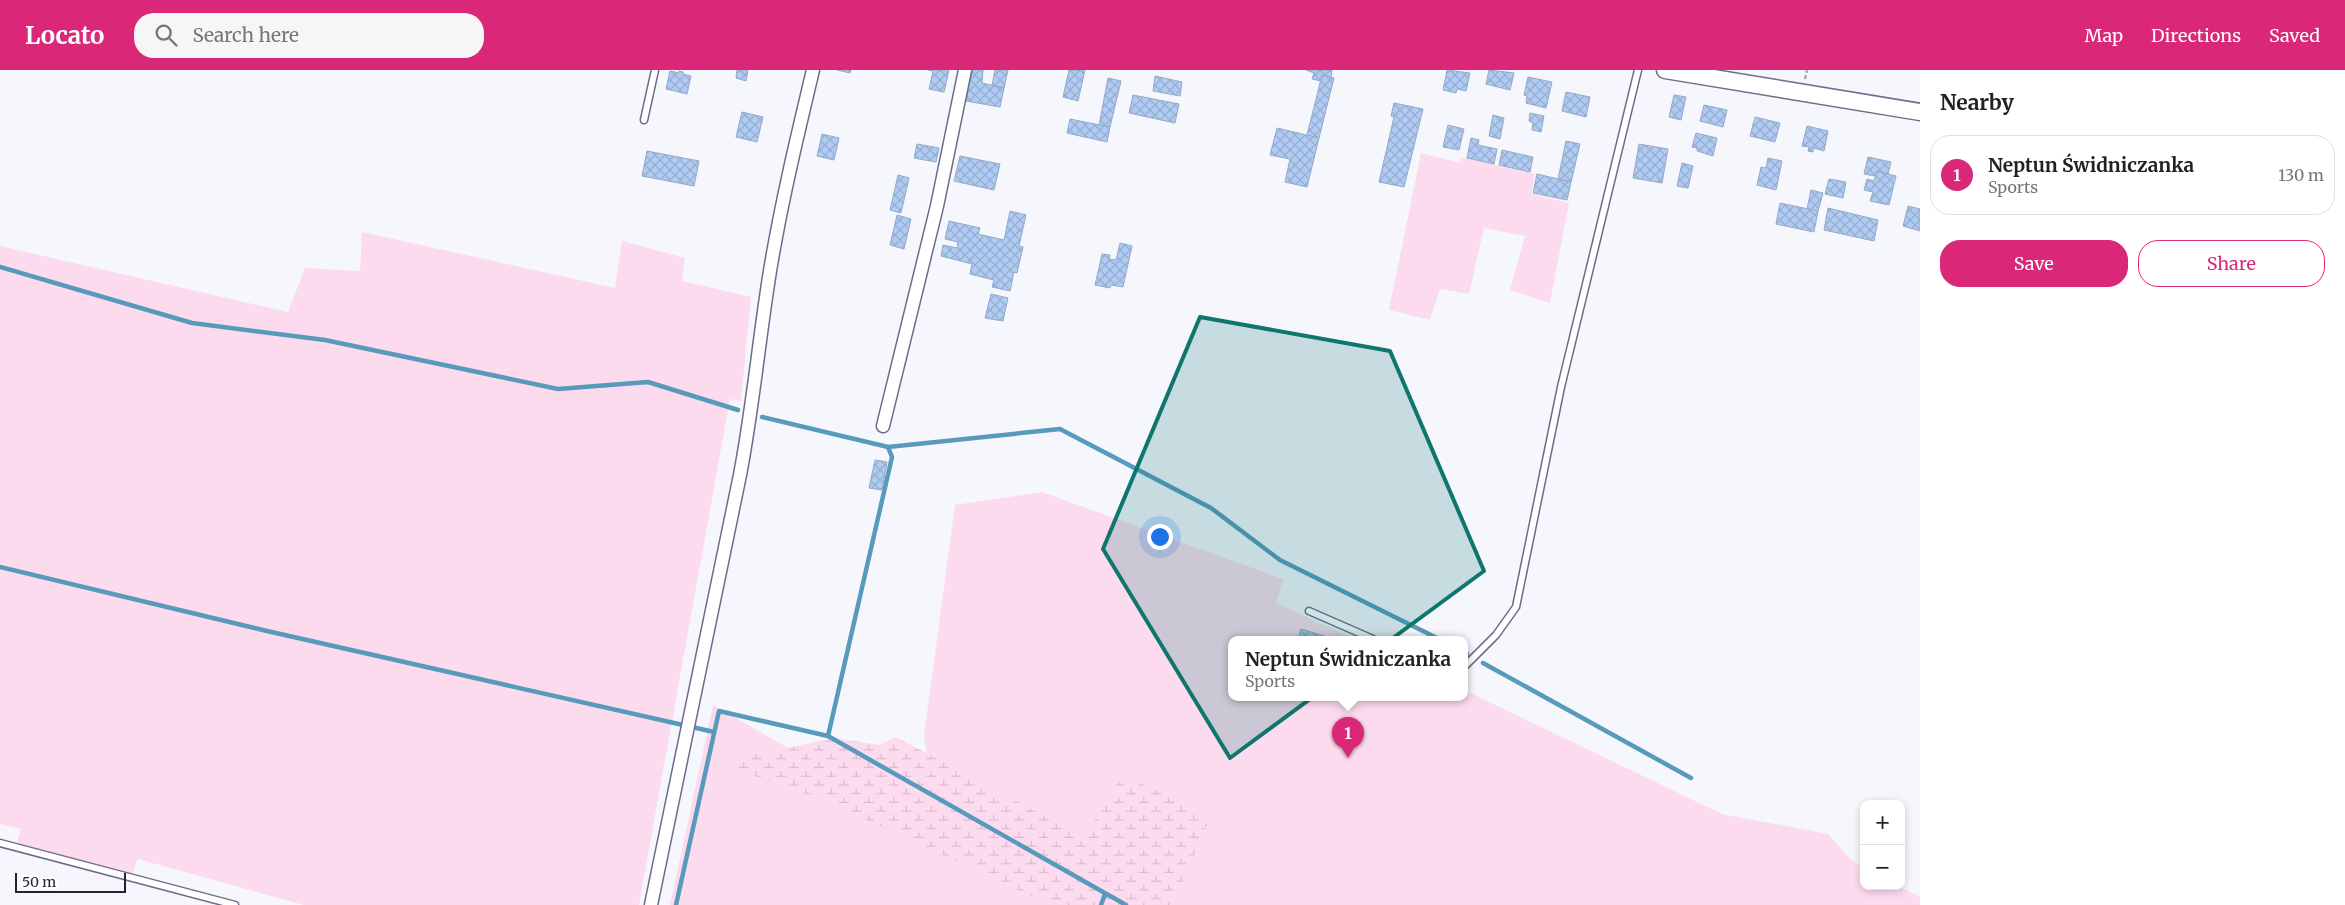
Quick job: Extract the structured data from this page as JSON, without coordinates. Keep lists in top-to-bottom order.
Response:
{
  "scale_bar": "50 m",
  "page": {
    "header": "Locato",
    "search": "Search here",
    "nav": ["Map", "Directions", "Saved"],
    "heading": "Nearby",
    "list": [
      {
        "mark": "1",
        "name": "Neptun Świdniczanka",
        "note": "Sports",
        "value": "130 m"
      }
    ],
    "buttons": ["Save", "Share"],
    "popup": ["Neptun Świdniczanka", "Sports"],
    "pins": "1",
    "map_buttons": ["+", "−"],
    "scale": "50 m"
  }
}
